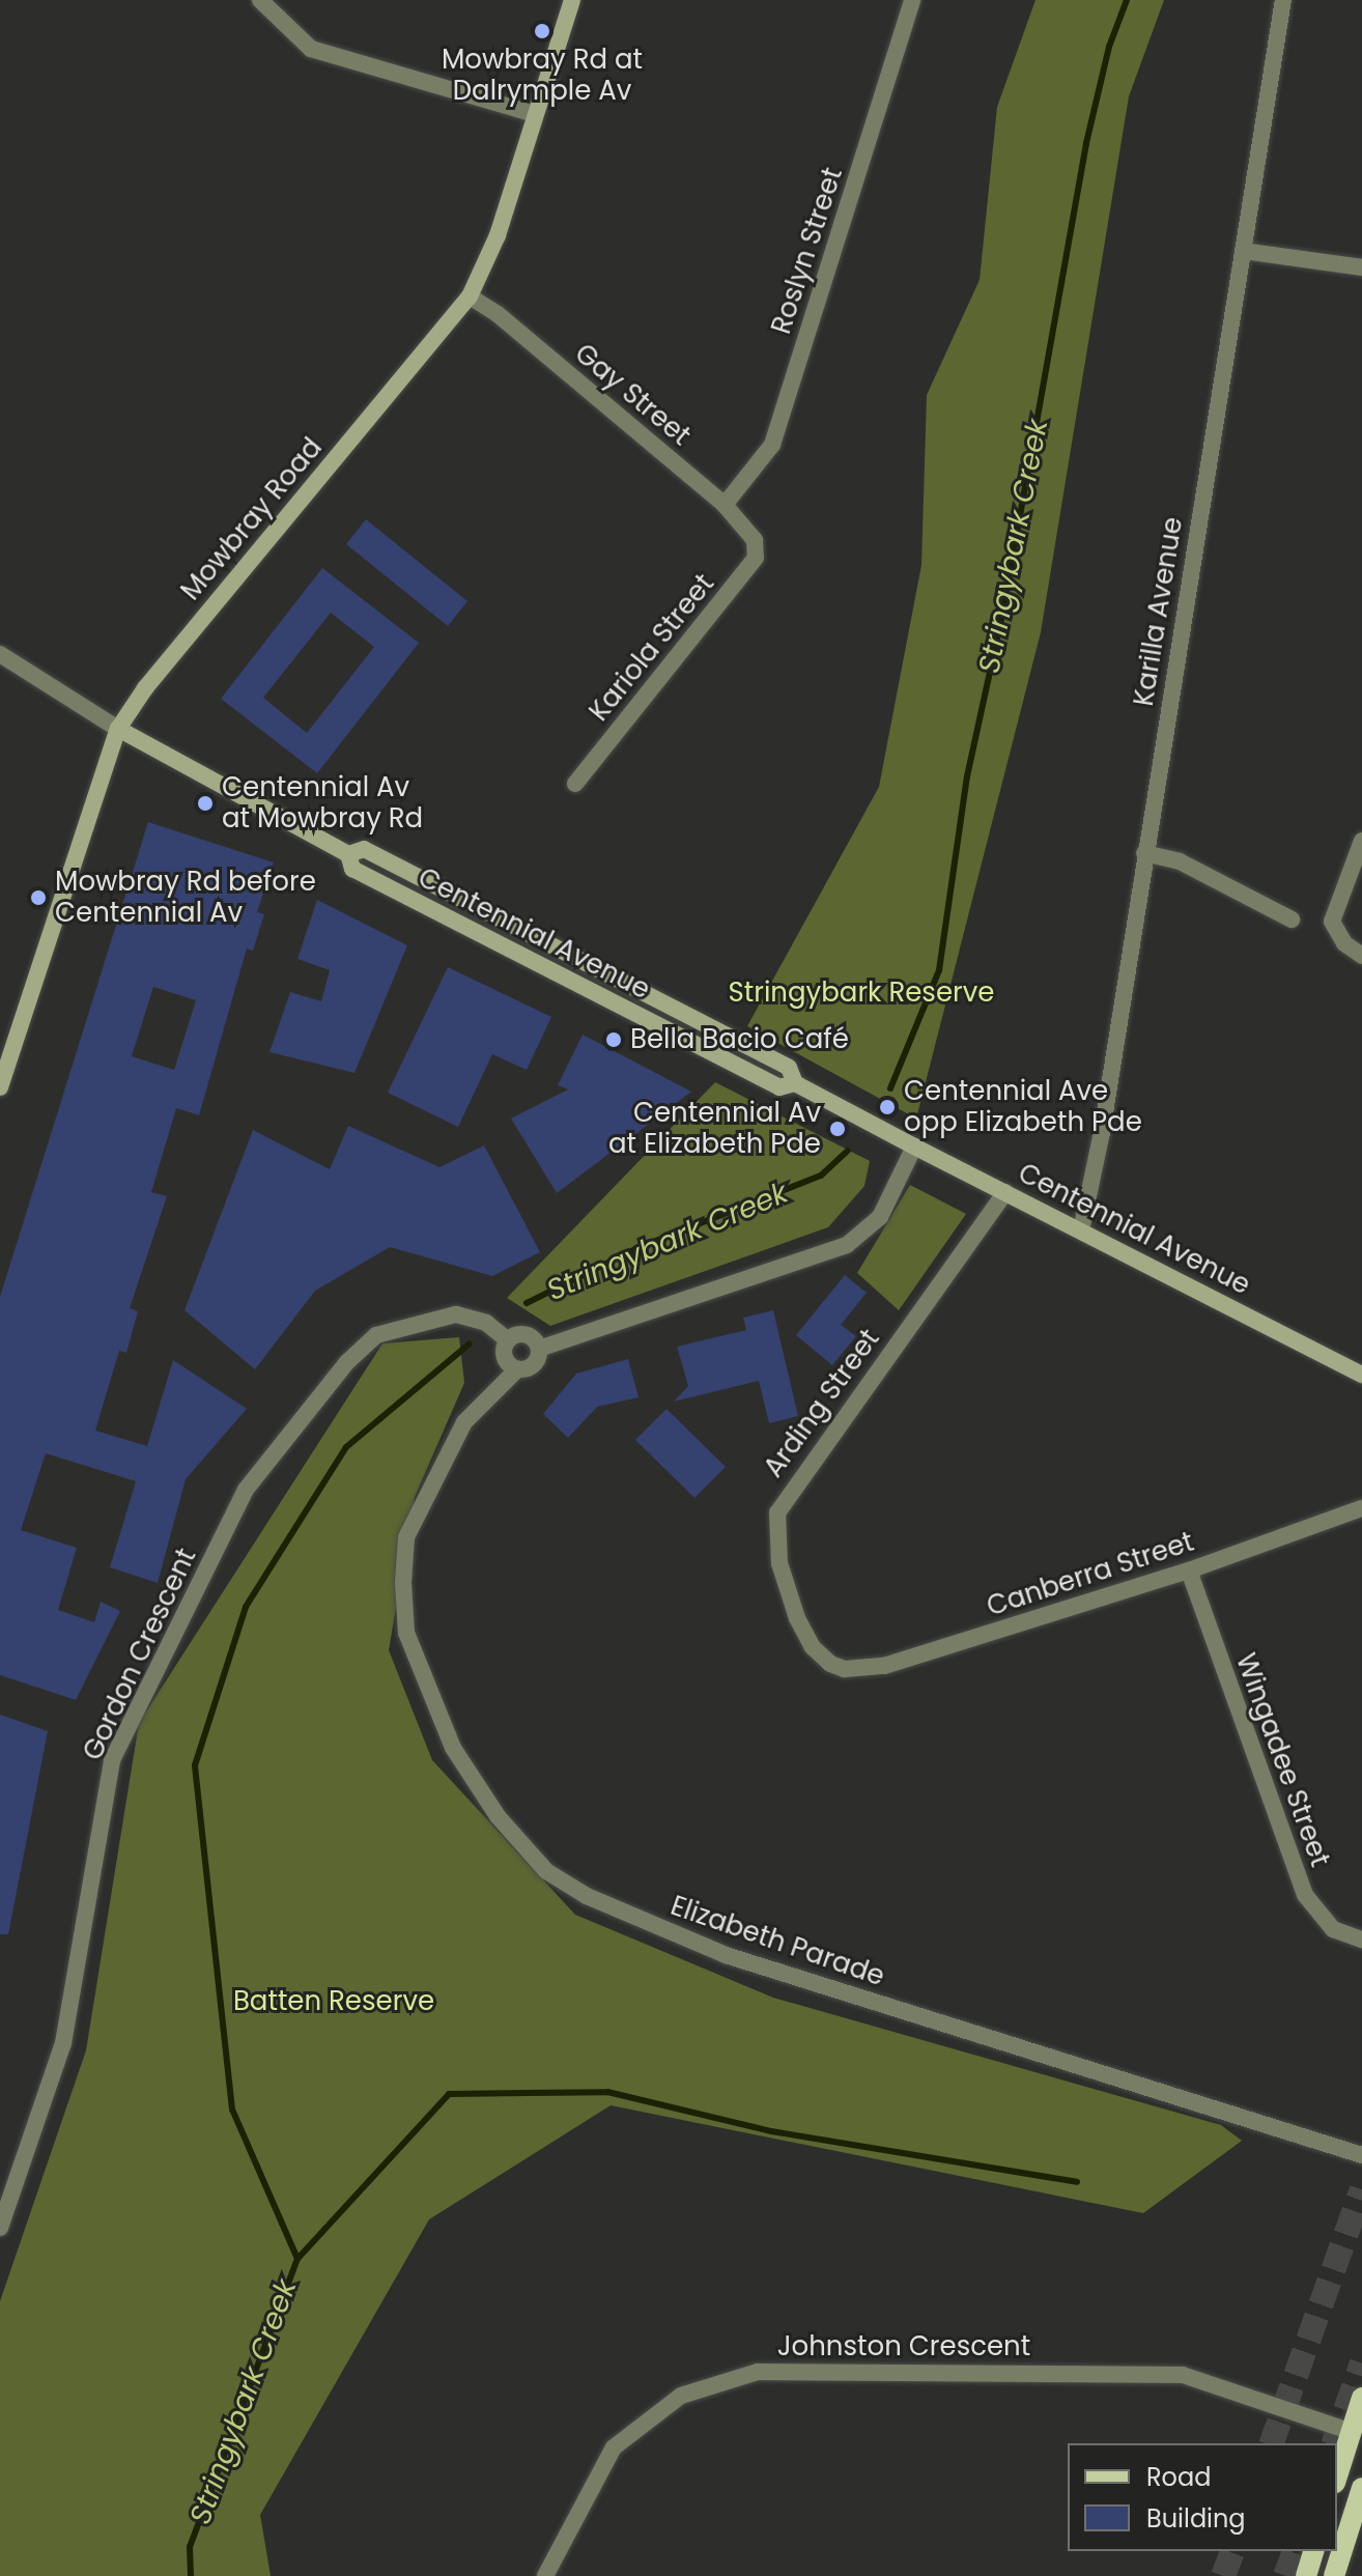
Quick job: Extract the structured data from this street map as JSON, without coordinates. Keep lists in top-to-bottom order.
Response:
{
  "streets": {
    "main road": ["Mowbray Road", "Centennial Avenue"],
    "street": [
      "Roslyn Street",
      "Gay Street",
      "Karilla Avenue",
      "Kariola Street",
      "Arding Street",
      "Canberra Street",
      "Gordon Crescent",
      "Wingadee Street",
      "Elizabeth Parade",
      "Johnston Crescent"
    ]
  },
  "crossings": [
    ["Roslyn Street", "Gay Street"],
    ["Gay Street", "Mowbray Road"],
    ["Gay Street", "Kariola Street"],
    ["Mowbray Road", "Centennial Avenue"],
    ["Karilla Avenue", "Centennial Avenue"],
    ["Centennial Avenue", "Arding Street"],
    ["Arding Street", "Canberra Street"],
    ["Canberra Street", "Wingadee Street"],
    ["Gordon Crescent", "Elizabeth Parade"]
  ],
  "water": ["Stringybark Creek"],
  "parks": ["Stringybark Reserve", "Batten Reserve"],
  "places": [
    "Mowbray Rd at Dalrymple Av",
    "Centennial Av at Mowbray Rd",
    "Mowbray Rd before Centennial Av",
    "Bella Bacio Café",
    "Centennial Ave opp Elizabeth Pde",
    "Centennial Av at Elizabeth Pde"
  ],
  "legend": ["Road", "Building"]
}
